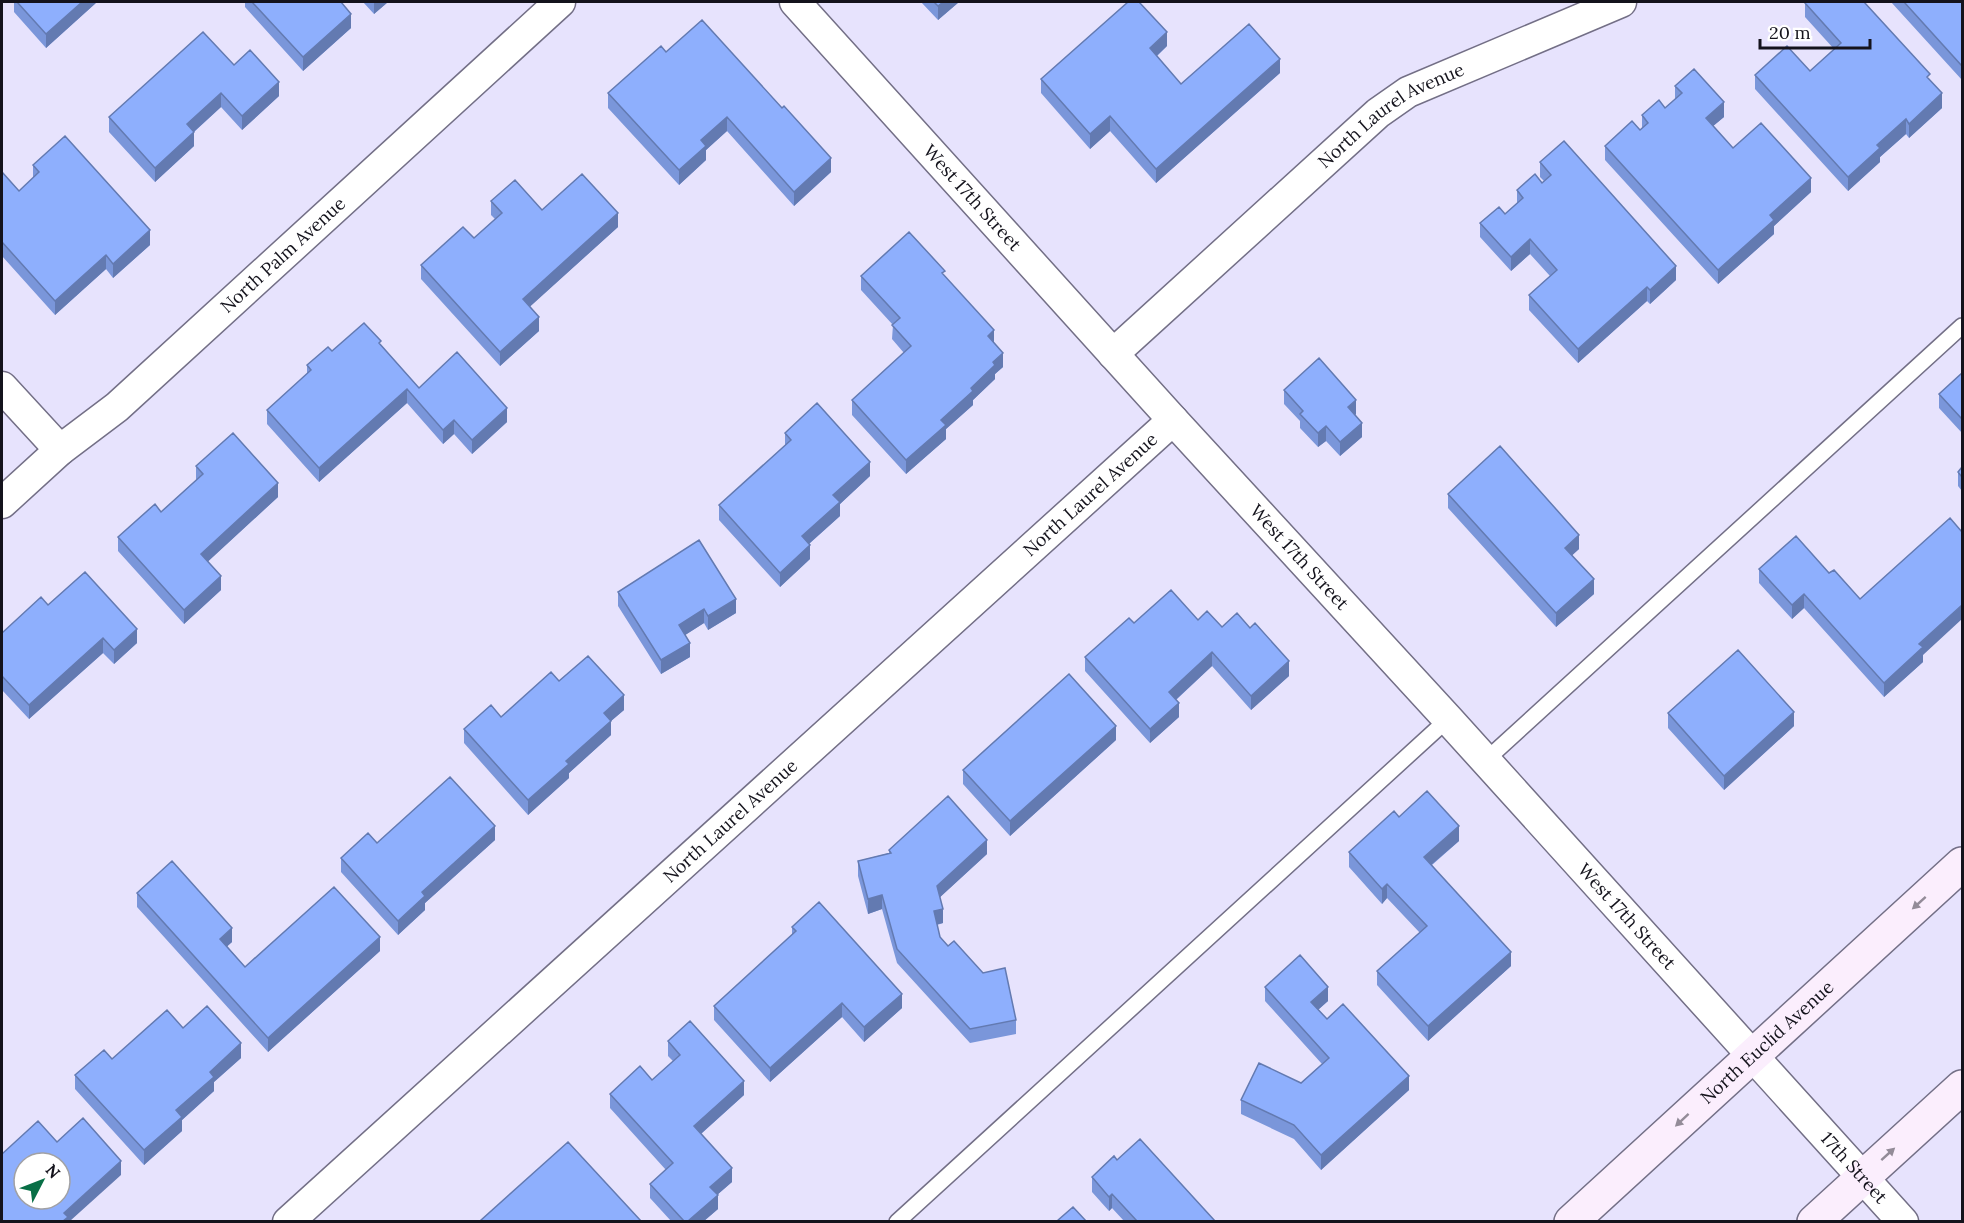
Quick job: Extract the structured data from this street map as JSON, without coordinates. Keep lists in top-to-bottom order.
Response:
{
  "streets": {
    "main road": ["North Euclid Avenue"],
    "street": [
      "North Laurel Avenue",
      "West 17th Street",
      "North Palm Avenue",
      "17th Street"
    ]
  },
  "crossings": [
    ["North Laurel Avenue", "West 17th Street"],
    ["West 17th Street", "North Euclid Avenue"],
    ["West 17th Street", "17th Street"]
  ],
  "scale_bar": "20 m",
  "north": "top right"
}
